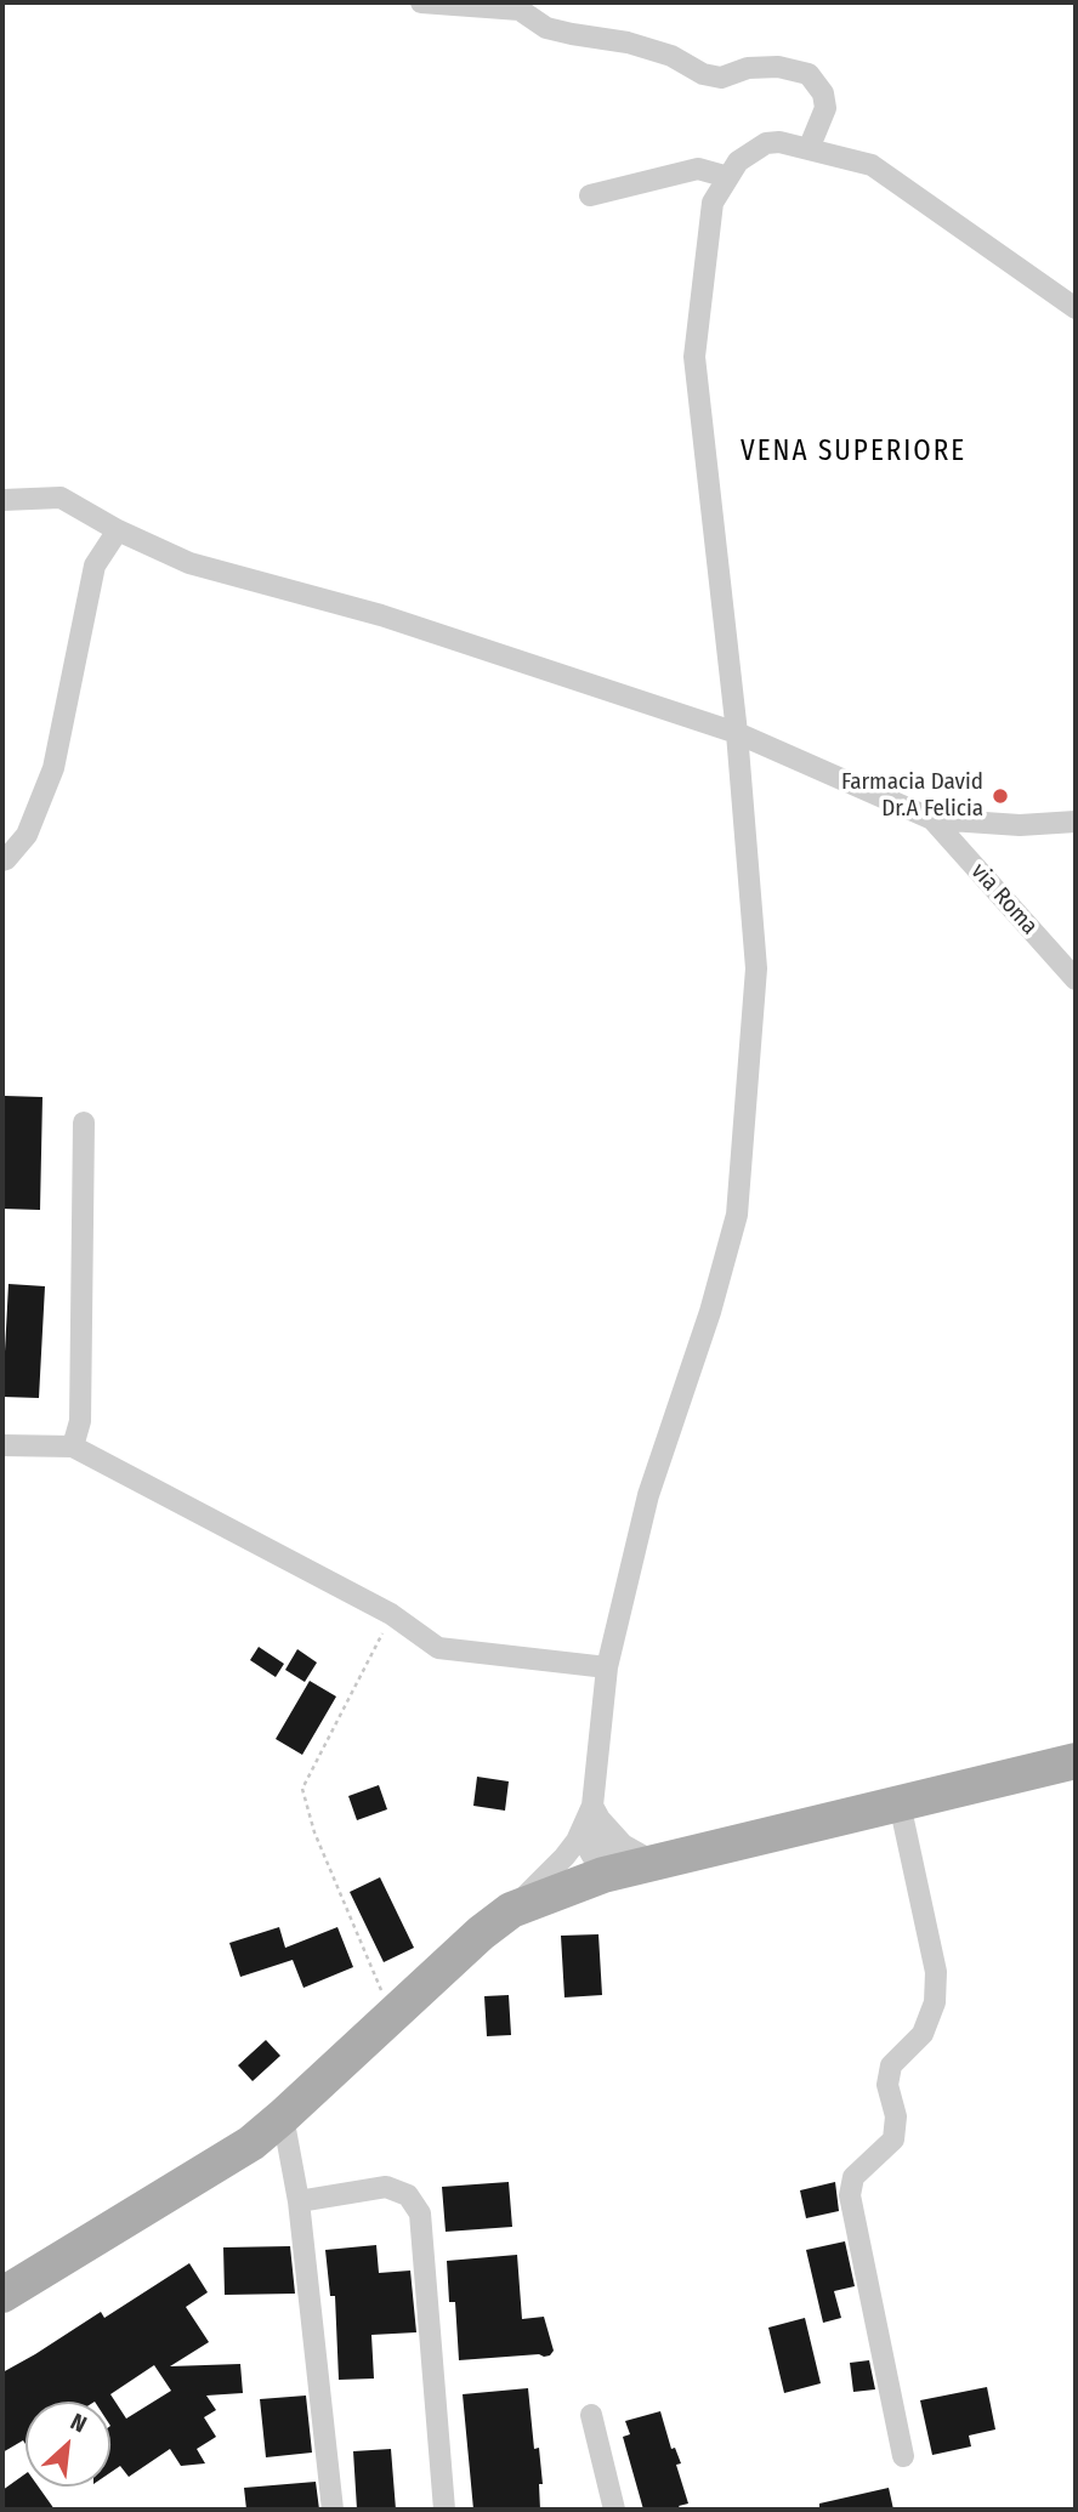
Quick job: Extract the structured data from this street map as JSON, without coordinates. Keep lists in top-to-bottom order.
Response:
{
  "streets": {
    "street": ["via Roma"]
  },
  "districts": ["VENA SUPERIORE"],
  "places": ["Farmacia David Dr.A Felicia"],
  "north": "top right"
}
